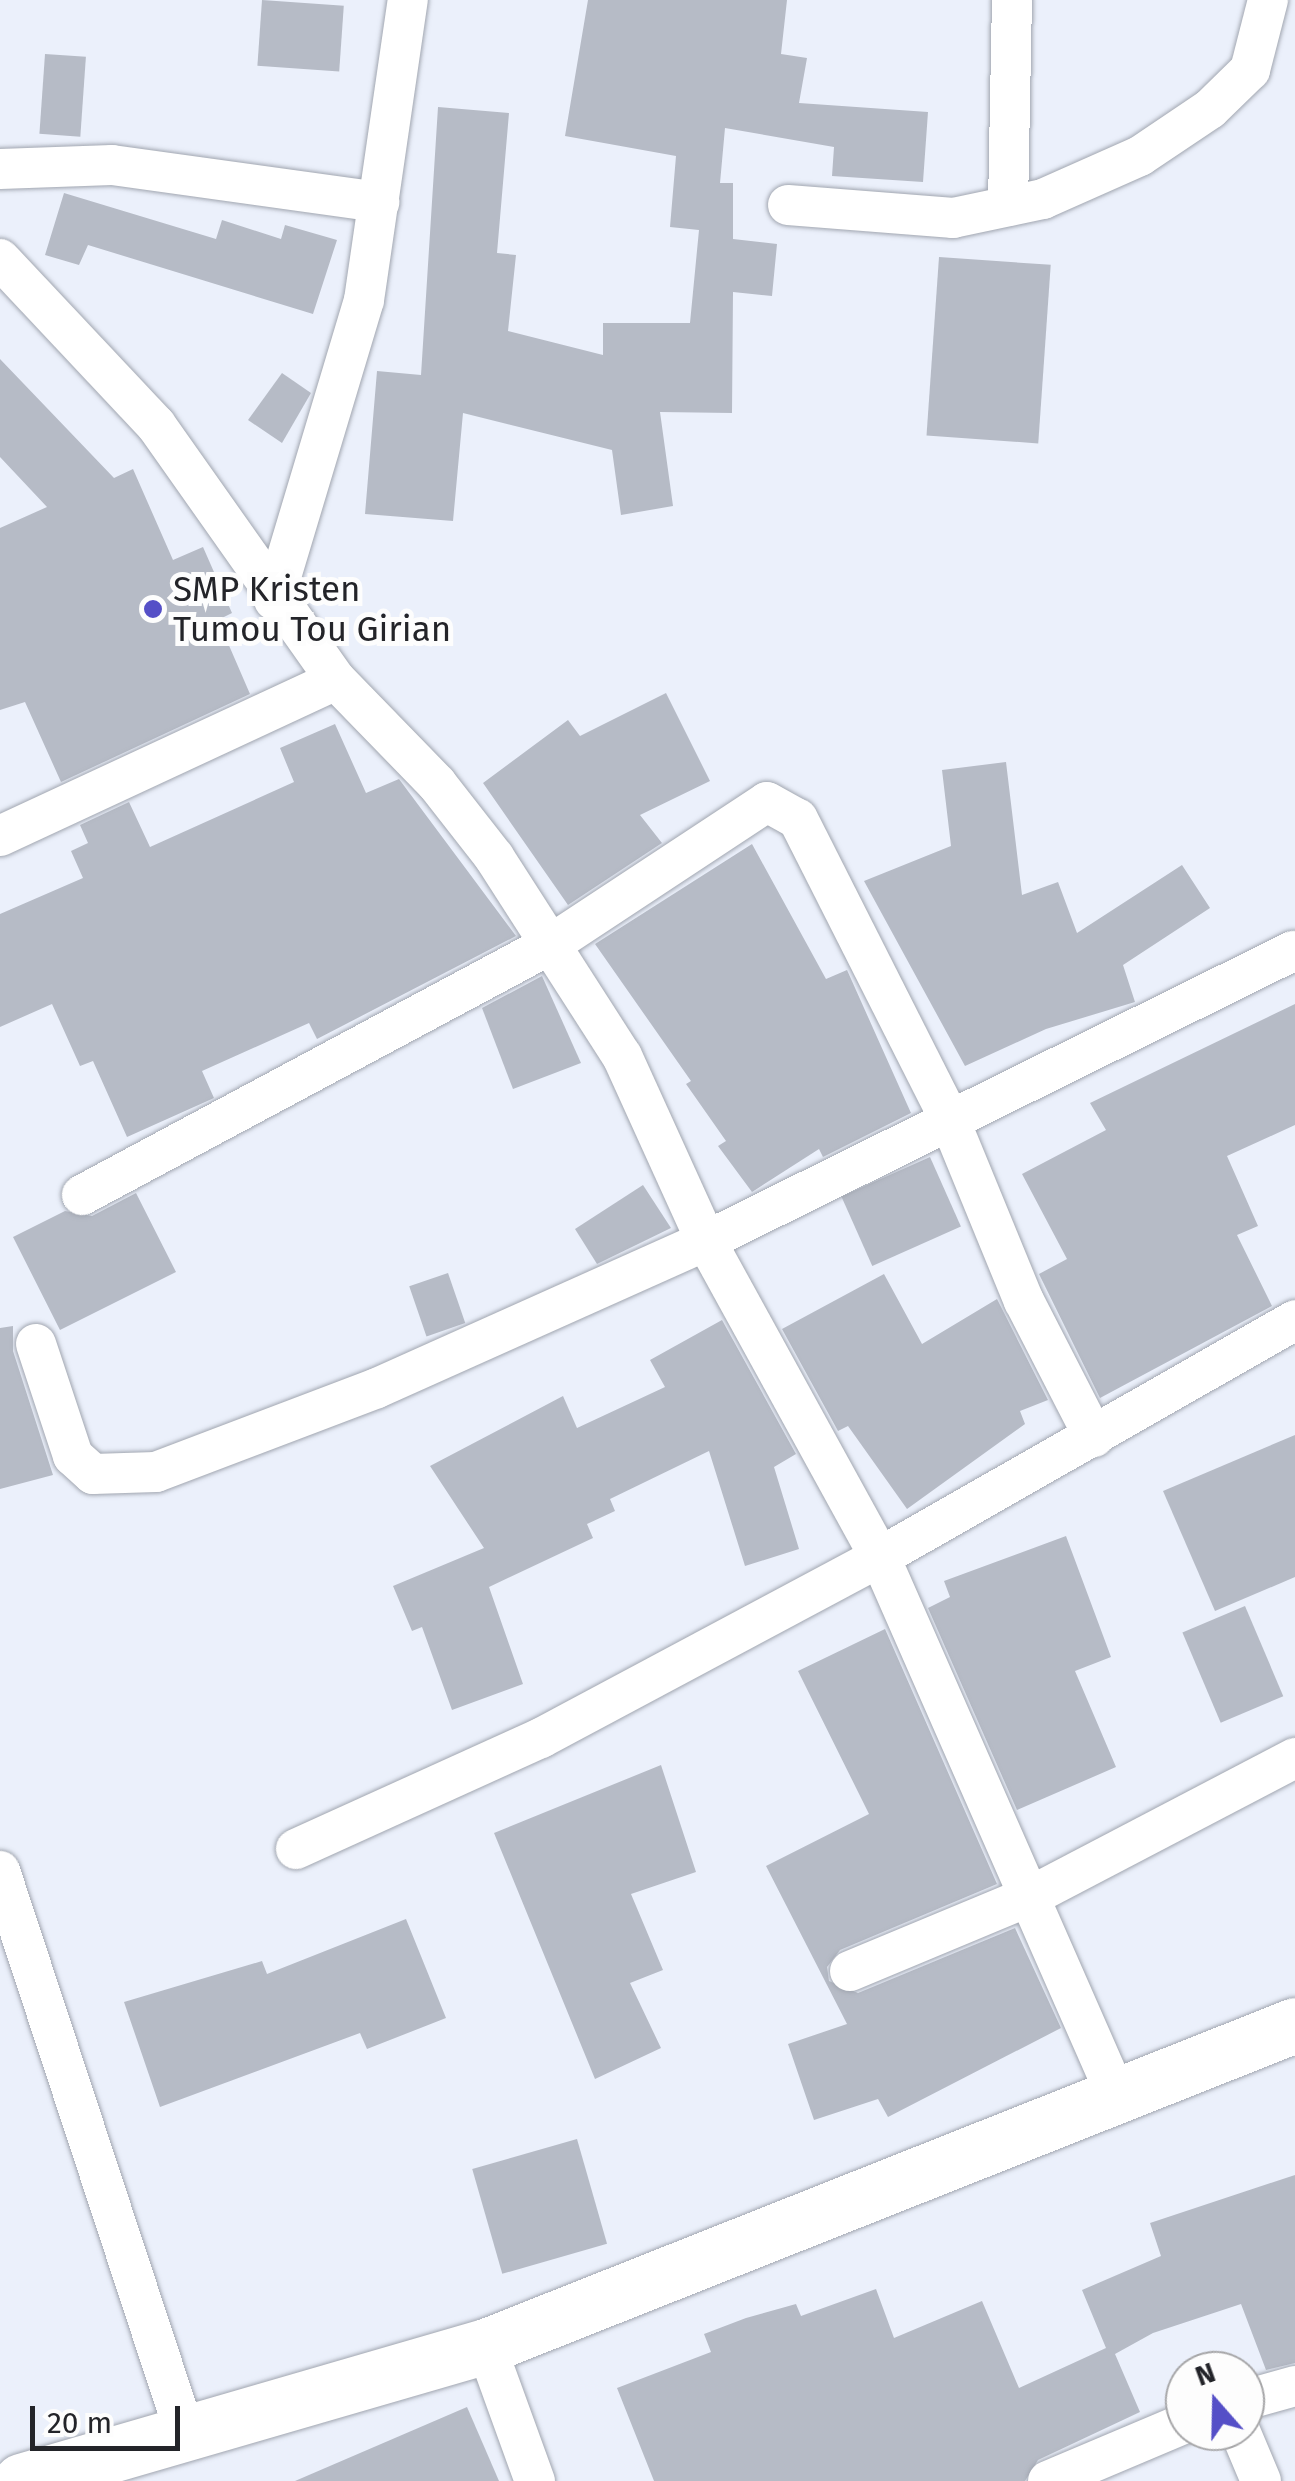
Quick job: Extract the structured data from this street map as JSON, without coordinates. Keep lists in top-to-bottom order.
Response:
{
  "places": ["SMP Kristen Tumou Tou Girian"],
  "scale_bar": "20 m",
  "north": "top"
}
